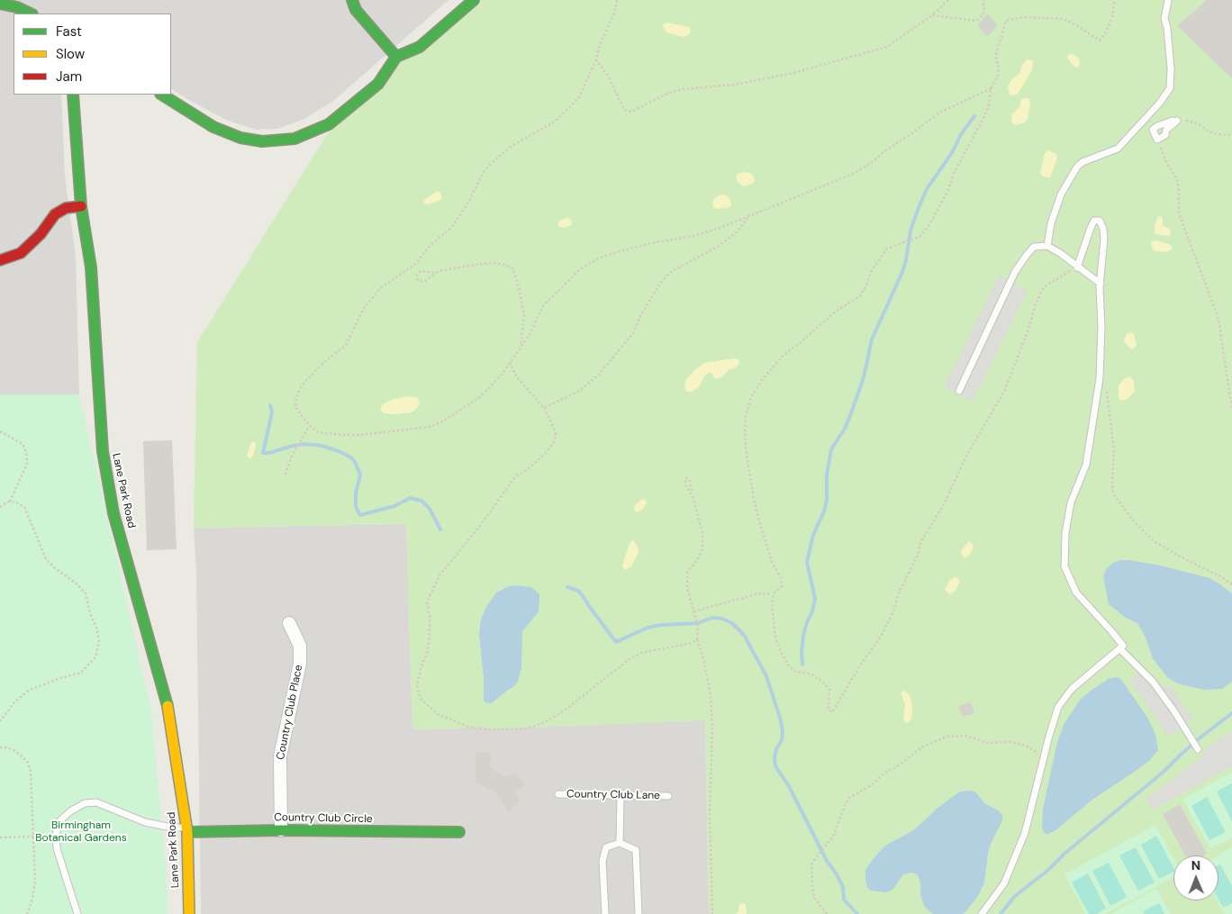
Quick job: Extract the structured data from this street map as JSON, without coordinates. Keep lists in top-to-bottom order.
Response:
{
  "streets": {
    "street": ["Lane Park Road", "Country Club Place", "Country Club Circle"],
    "lane": ["Country Club Lane"]
  },
  "crossings": [
    ["Lane Park Road", "Country Club Circle"],
    ["Country Club Place", "Country Club Circle"]
  ],
  "parks": ["Birmingham Botanical Gardens"],
  "legend": ["Fast", "Slow", "Jam"],
  "north": "top"
}
